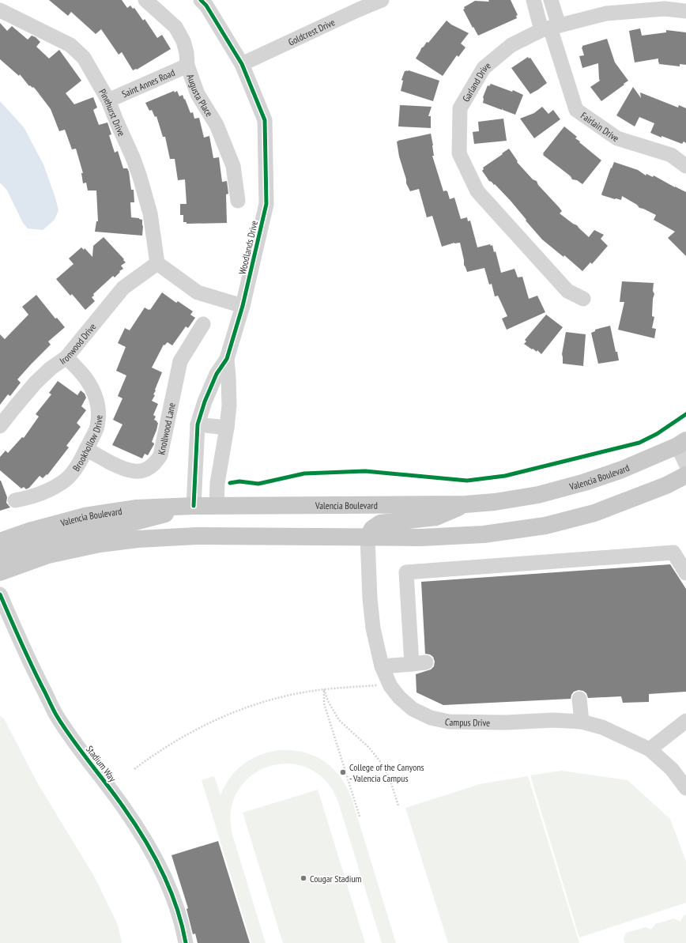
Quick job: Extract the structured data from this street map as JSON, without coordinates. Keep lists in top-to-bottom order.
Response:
{
  "streets": {
    "main road": ["Valencia Boulevard"],
    "street": [
      "Goldcrest Drive",
      "Saint Annes Road",
      "Garland Drive",
      "Augusta Place",
      "Pinehurst Drive",
      "Fairlain Drive",
      "Woodlands Drive",
      "Ironwood Drive",
      "Knollwood Lane",
      "Brookhollow Drive",
      "Campus Drive",
      "Stadium Way"
    ]
  },
  "crossings": [
    ["Goldcrest Drive", "Woodlands Drive"],
    ["Saint Annes Road", "Augusta Place"],
    ["Saint Annes Road", "Pinehurst Drive"],
    ["Garland Drive", "Fairlain Drive"],
    ["Pinehurst Drive", "Ironwood Drive"],
    ["Woodlands Drive", "Valencia Boulevard"],
    ["Ironwood Drive", "Brookhollow Drive"],
    ["Knollwood Lane", "Brookhollow Drive"]
  ],
  "places": ["College of the Canyons - Valencia Campus", "Cougar Stadium"]
}
